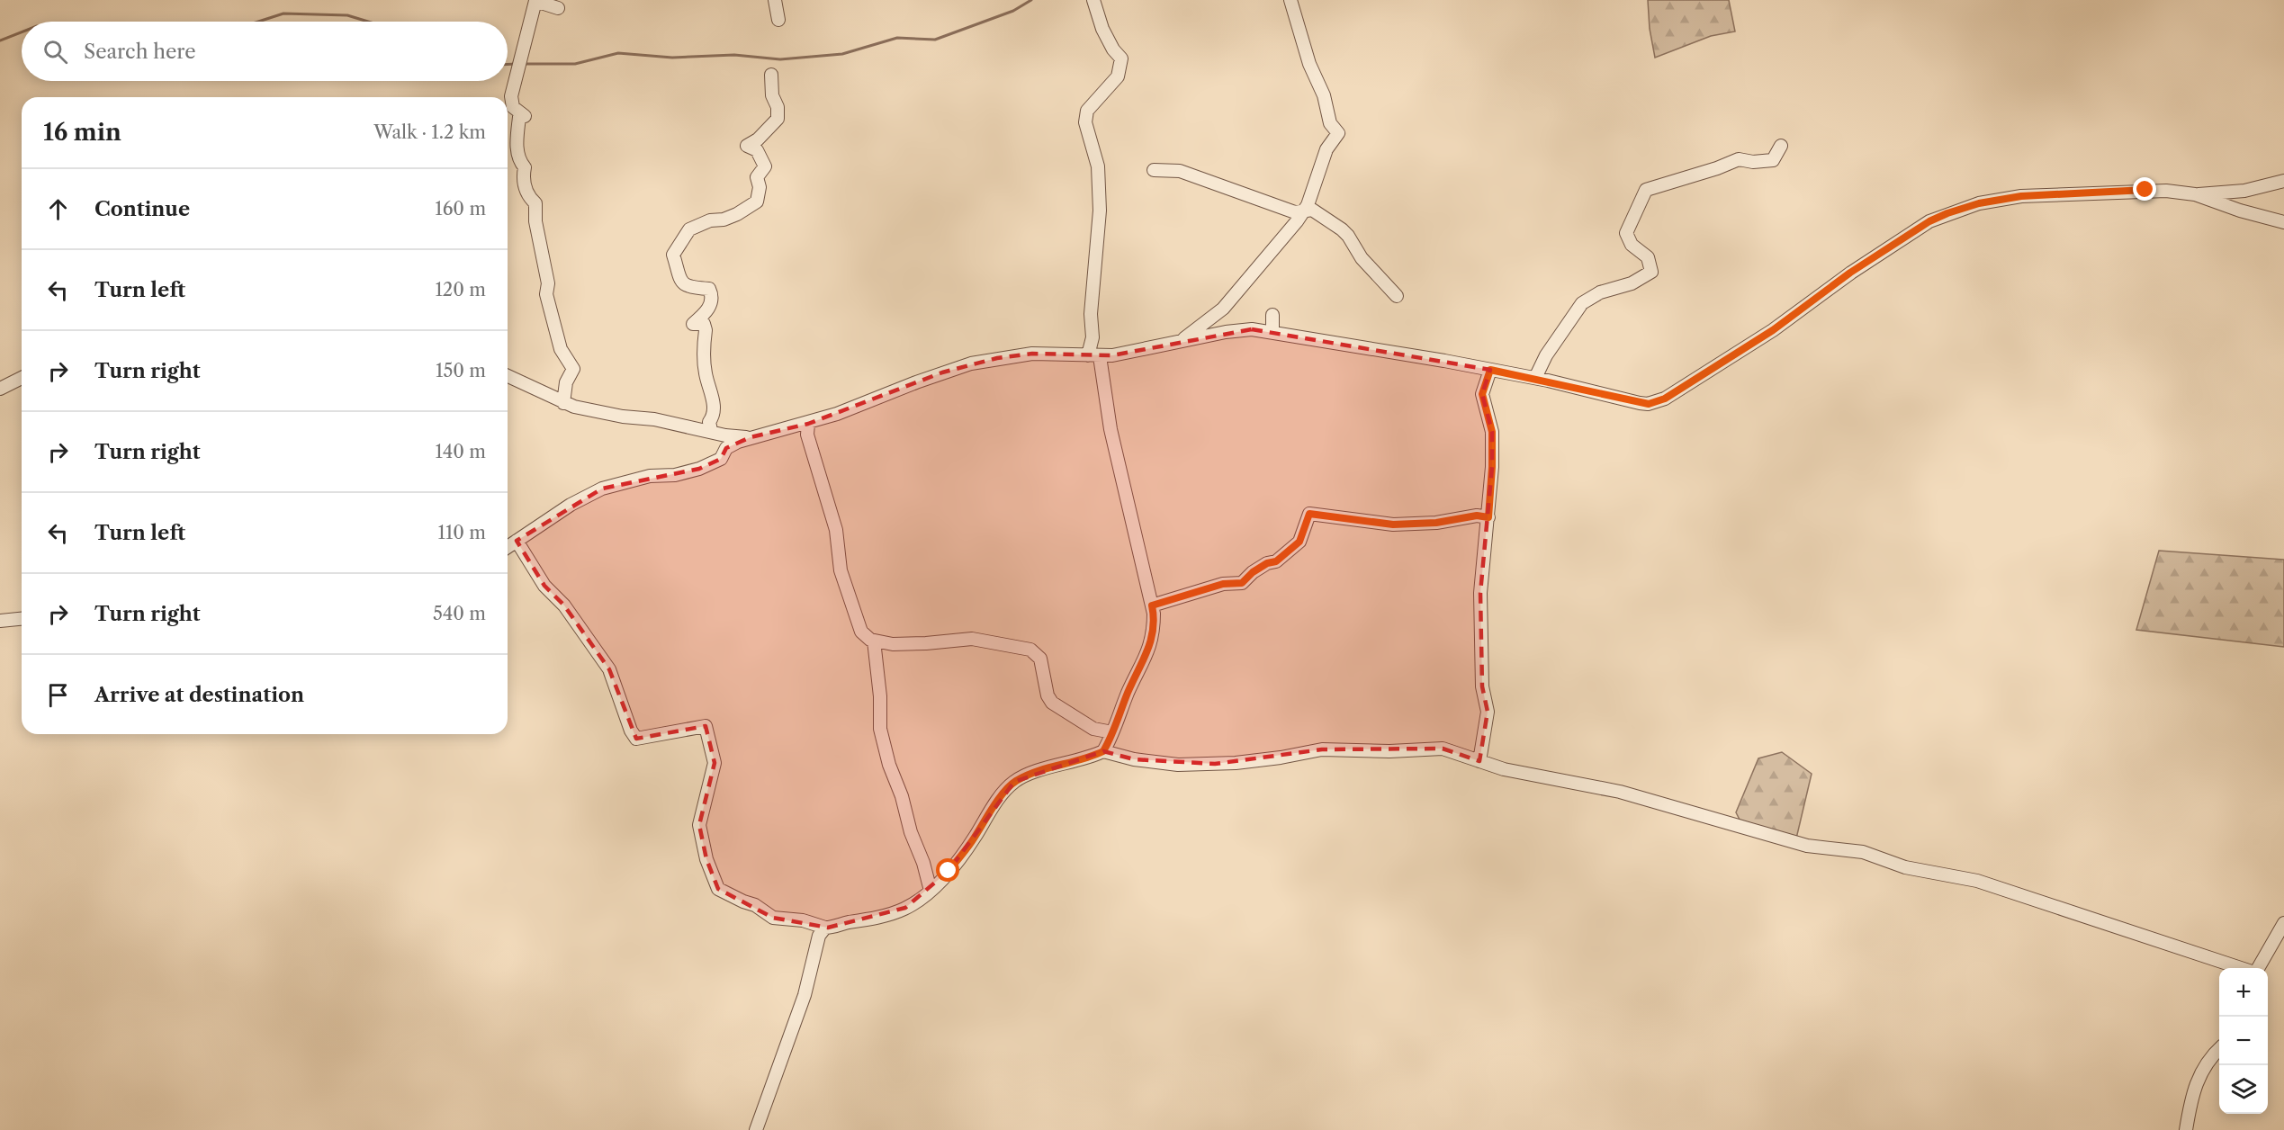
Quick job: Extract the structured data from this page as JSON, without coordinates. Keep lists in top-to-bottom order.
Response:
{
  "page": {
    "search": "Search here",
    "heading": ["16 min", "Walk · 1.2 km"],
    "list": [
      ["Continue", "160 m"],
      ["Turn left", "120 m"],
      ["Turn right", "150 m"],
      ["Turn right", "140 m"],
      ["Turn left", "110 m"],
      ["Turn right", "540 m"],
      "Arrive at destination"
    ],
    "map_buttons": ["+", "−"]
  }
}
